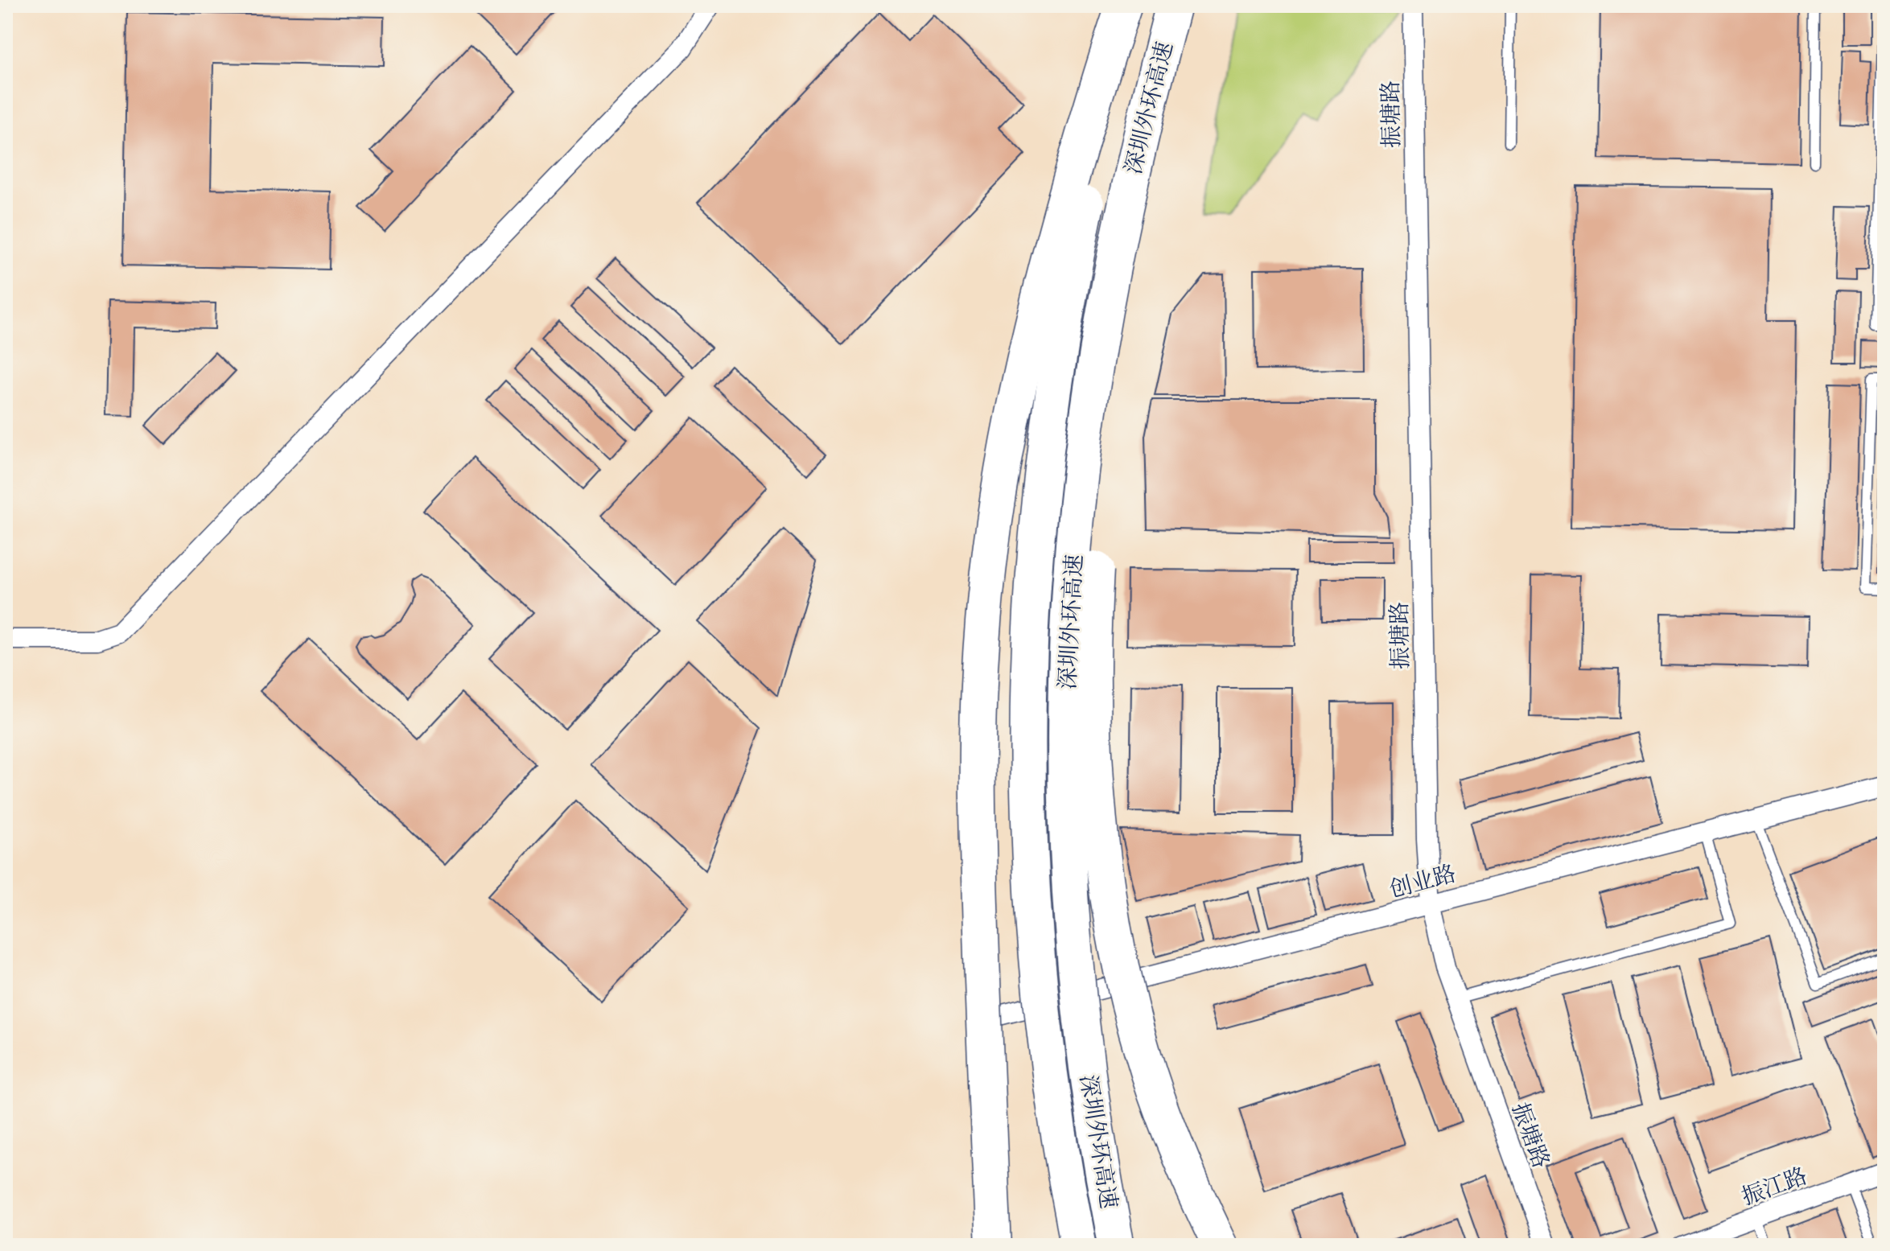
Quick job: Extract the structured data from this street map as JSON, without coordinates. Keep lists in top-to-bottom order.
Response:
{
  "streets": {
    "highway": ["深圳外环高速"],
    "street": ["振塘路", "创业路", "振江路"]
  },
  "crossings": [
    ["振塘路", "创业路"]
  ]
}
